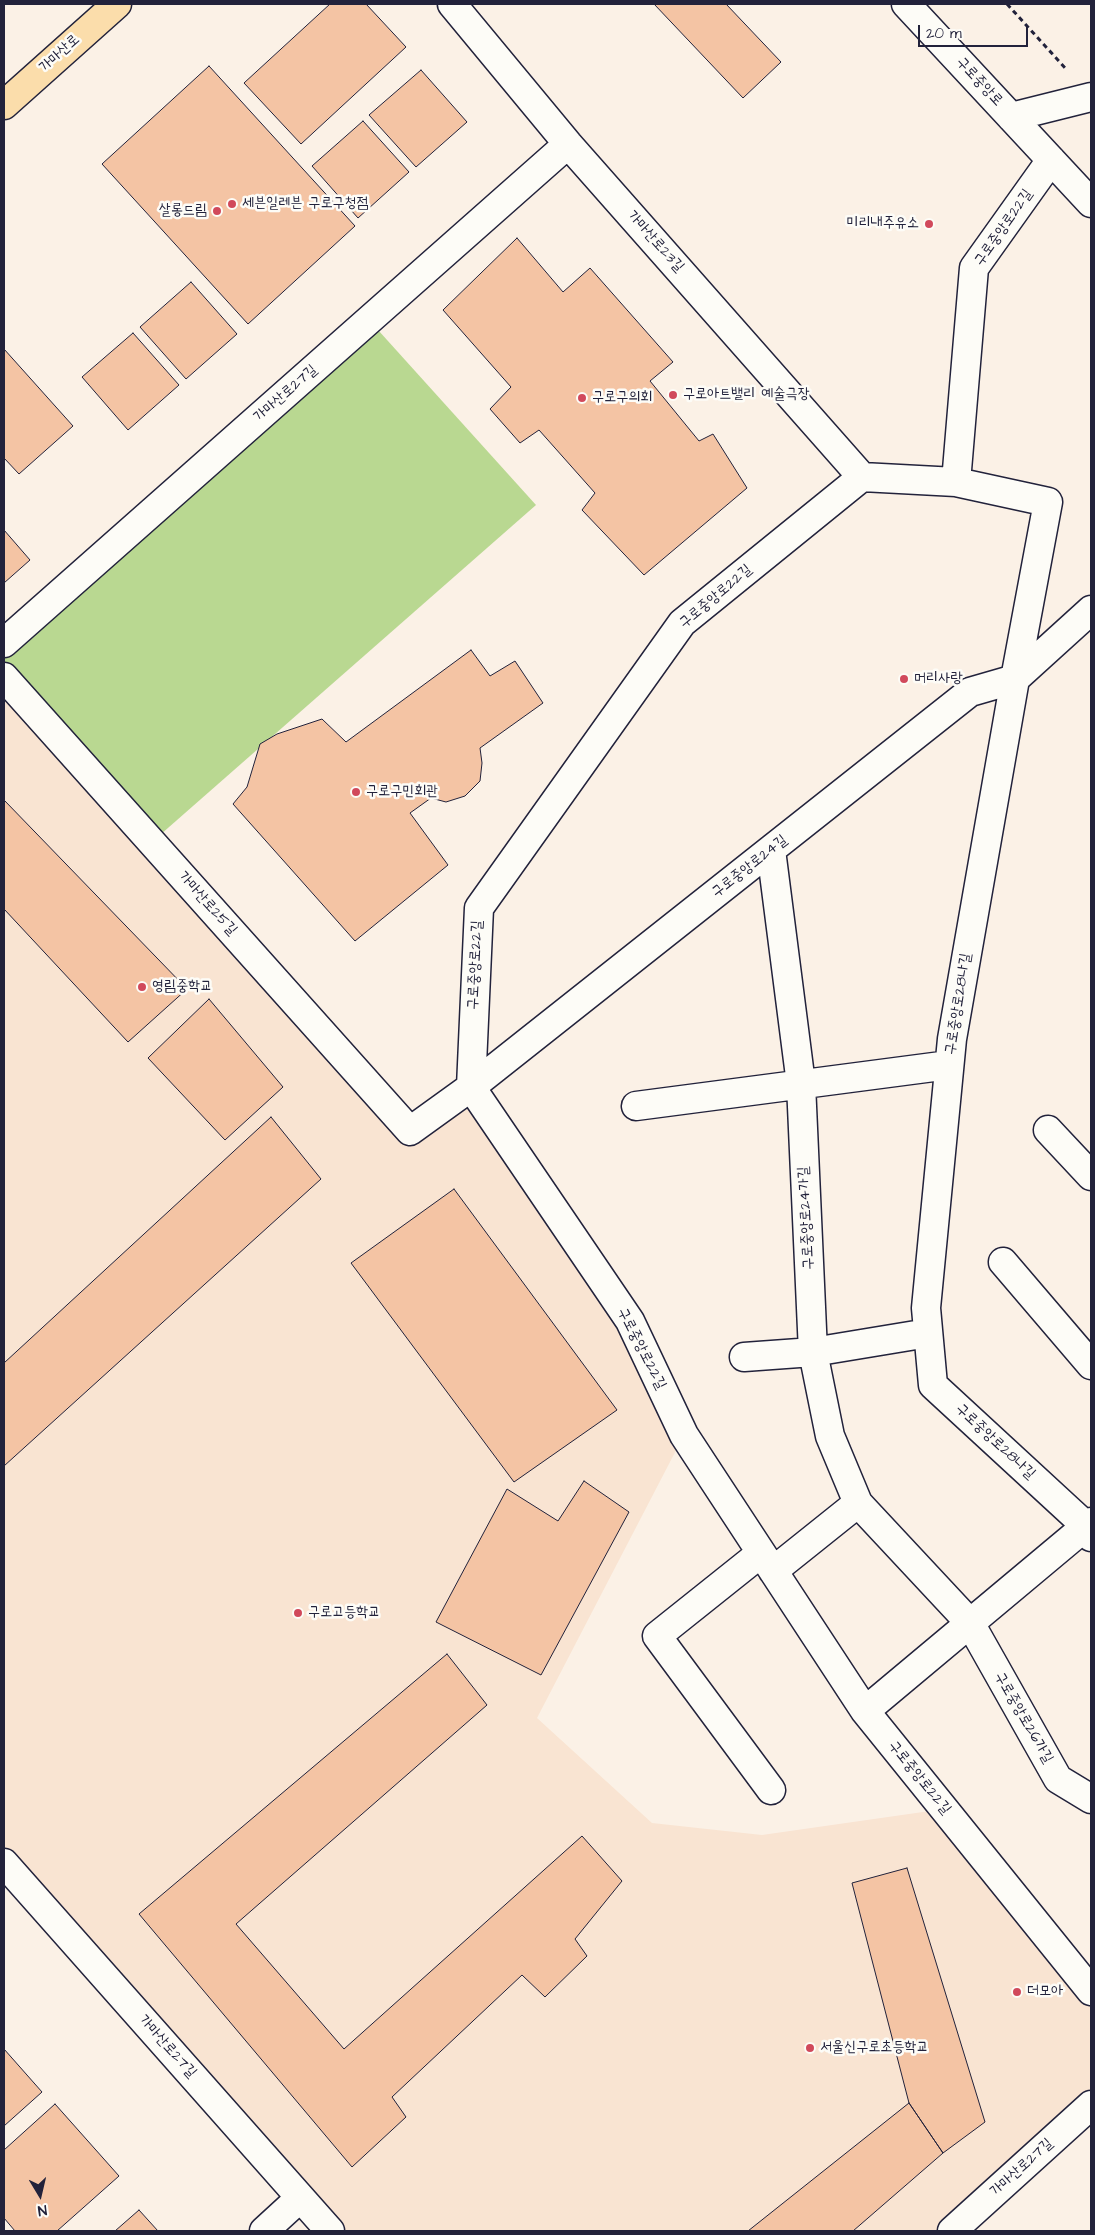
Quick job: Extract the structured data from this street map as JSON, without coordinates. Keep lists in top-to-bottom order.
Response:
{
  "streets": {
    "main road": ["가마산로"],
    "street": [
      "구로중앙로",
      "구로중앙로22길",
      "가마산로23길",
      "가마산로27길",
      "구로중앙로24길",
      "가마산로25길",
      "구로중앙로28나길",
      "구로중앙로24가길",
      "구로중앙로26가길"
    ]
  },
  "crossings": [
    ["구로중앙로", "구로중앙로22길"],
    ["구로중앙로22길", "가마산로23길"],
    ["구로중앙로22길", "구로중앙로24길"],
    ["가마산로23길", "가마산로27길"],
    ["구로중앙로24길", "가마산로25길"],
    ["구로중앙로24길", "구로중앙로28나길"],
    ["구로중앙로24길", "구로중앙로24가길"],
    ["구로중앙로24가길", "구로중앙로26가길"]
  ],
  "places": [
    "세븐일레븐 구로구청점",
    "살롱드림",
    "미리내주유소",
    "구로아트밸리 예술극장",
    "구로구의회",
    "머리사랑",
    "구로구민회관",
    "영림중학교",
    "구로고등학교",
    "더모아",
    "서울신구로초등학교"
  ],
  "scale_bar": "20 m",
  "north": "bottom"
}
